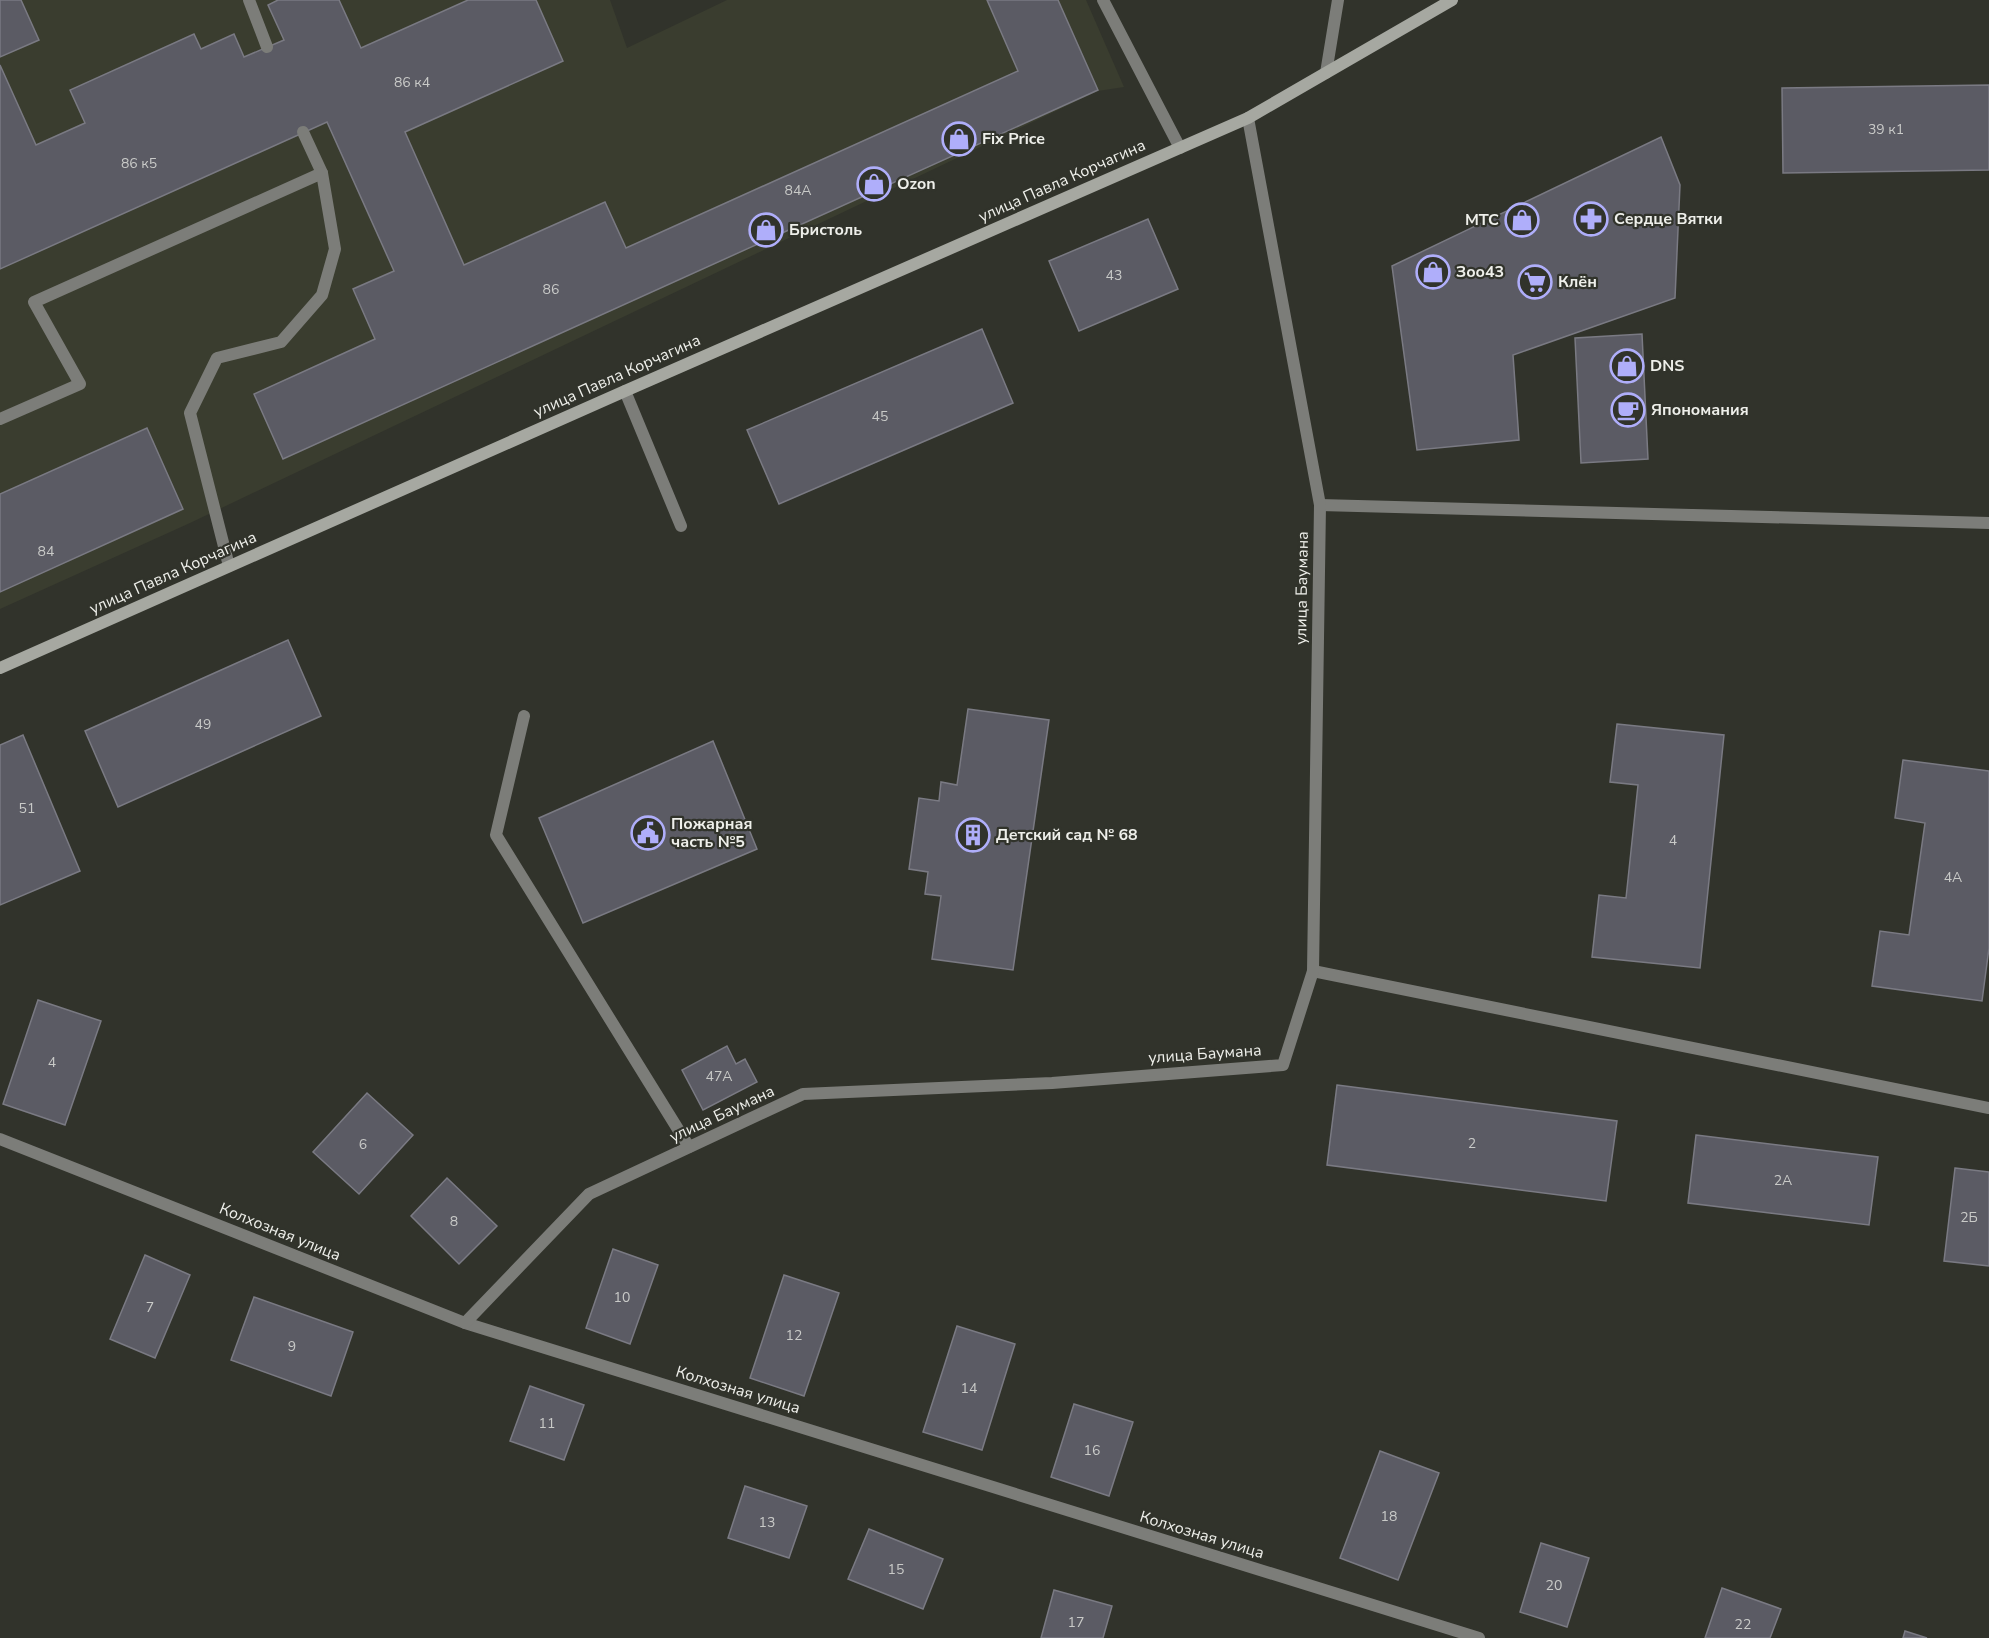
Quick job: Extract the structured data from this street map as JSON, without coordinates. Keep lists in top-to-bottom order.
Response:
{
  "streets": {
    "main road": ["улица Павла Корчагина"],
    "street": ["улица Баумана", "Колхозная улица"]
  },
  "crossings": [
    ["улица Павла Корчагина", "улица Баумана"],
    ["улица Баумана", "Колхозная улица"]
  ],
  "places": {
    "shop": [
      "Fix Price",
      "Ozon",
      "МТС",
      "Бристоль",
      "Зоо43",
      "DNS"
    ],
    "pharmacy": ["Сердце Вятки"],
    "supermarket": ["Клён"],
    "cafe": ["Япономания"],
    "public building": ["Пожарная часть №5"],
    "building": ["Детский сад № 68"]
  },
  "house_numbers": [
    "86 к4",
    "39 к1",
    "86 к5",
    "84А",
    "43",
    "86",
    "45",
    "84",
    "49",
    "51",
    "4",
    "4А",
    "4",
    "47А",
    "2",
    "6",
    "2А",
    "2Б",
    "8",
    "10",
    "7",
    "12",
    "9",
    "14",
    "11",
    "16",
    "18",
    "13",
    "15",
    "20",
    "17",
    "22"
  ]
}
